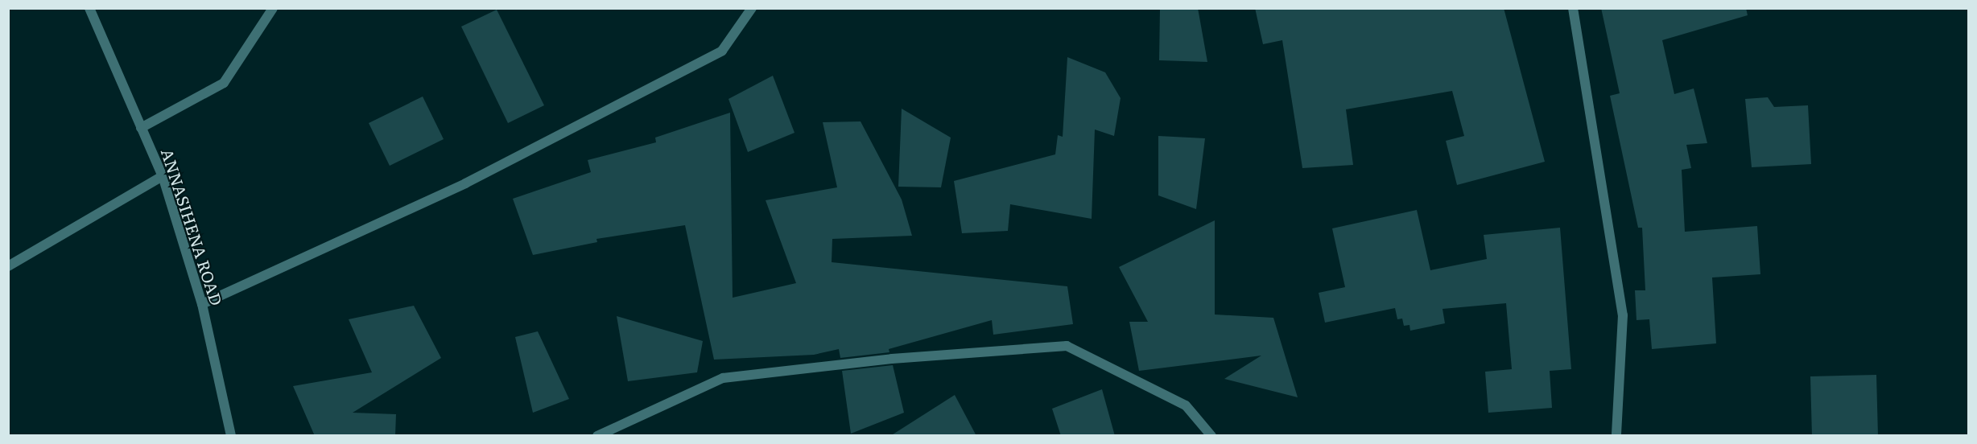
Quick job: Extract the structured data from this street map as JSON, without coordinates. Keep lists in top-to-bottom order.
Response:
{
  "streets": {
    "street": ["ANNASIHENA ROAD"]
  }
}
